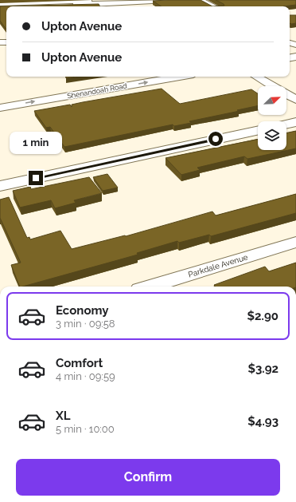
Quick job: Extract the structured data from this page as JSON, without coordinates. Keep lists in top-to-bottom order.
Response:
{
  "streets": {
    "street": ["Shenandoah Road", "Parkdale Avenue"]
  },
  "north": "top right",
  "page": {
    "banner": ["Upton Avenue", "Upton Avenue"],
    "bubble": "1 min",
    "list": [
      {
        "name": "Economy",
        "note": "3 min · 09:58",
        "value": "$2.90"
      },
      {
        "name": "Comfort",
        "note": "4 min · 09:59",
        "value": "$3.92"
      },
      {
        "name": "XL",
        "note": "5 min · 10:00",
        "value": "$4.93"
      }
    ],
    "buttons": "Confirm"
  }
}
